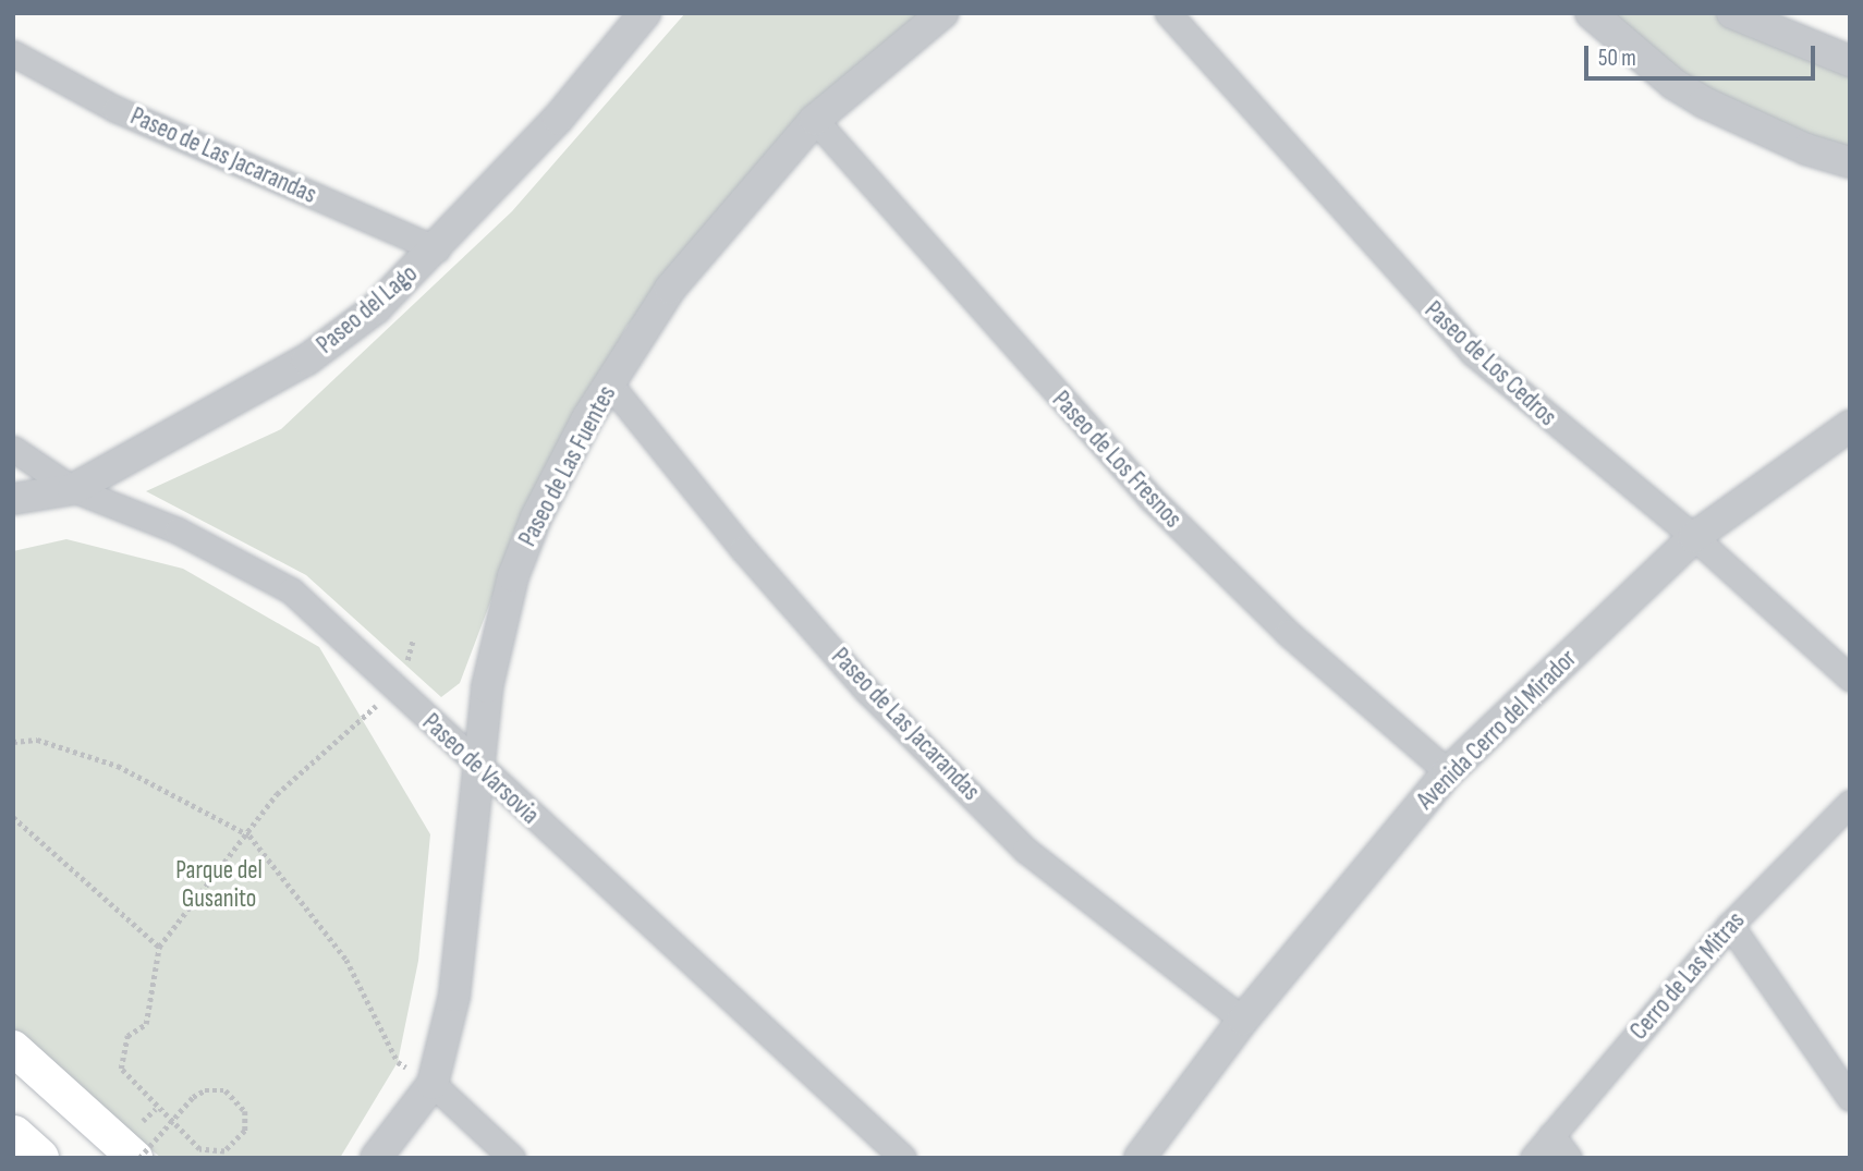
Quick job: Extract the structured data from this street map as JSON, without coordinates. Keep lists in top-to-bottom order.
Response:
{
  "streets": {
    "street": [
      "Paseo de Las Jacarandas",
      "Paseo del Lago",
      "Paseo de Los Cedros",
      "Paseo de Los Fresnos",
      "Paseo de Las Fuentes",
      "Avenida Cerro del Mirador",
      "Paseo de Varsovia",
      "Cerro de Las Mitras"
    ]
  },
  "crossings": [
    ["Paseo de Las Jacarandas", "Paseo del Lago"],
    ["Paseo de Las Jacarandas", "Paseo de Las Fuentes"],
    ["Paseo de Las Jacarandas", "Avenida Cerro del Mirador"],
    ["Paseo del Lago", "Paseo de Varsovia"],
    ["Paseo de Los Cedros", "Avenida Cerro del Mirador"],
    ["Paseo de Los Fresnos", "Paseo de Las Fuentes"],
    ["Paseo de Los Fresnos", "Avenida Cerro del Mirador"],
    ["Paseo de Las Fuentes", "Paseo de Varsovia"]
  ],
  "parks": ["Parque del Gusanito"],
  "scale_bar": "50 m"
}
